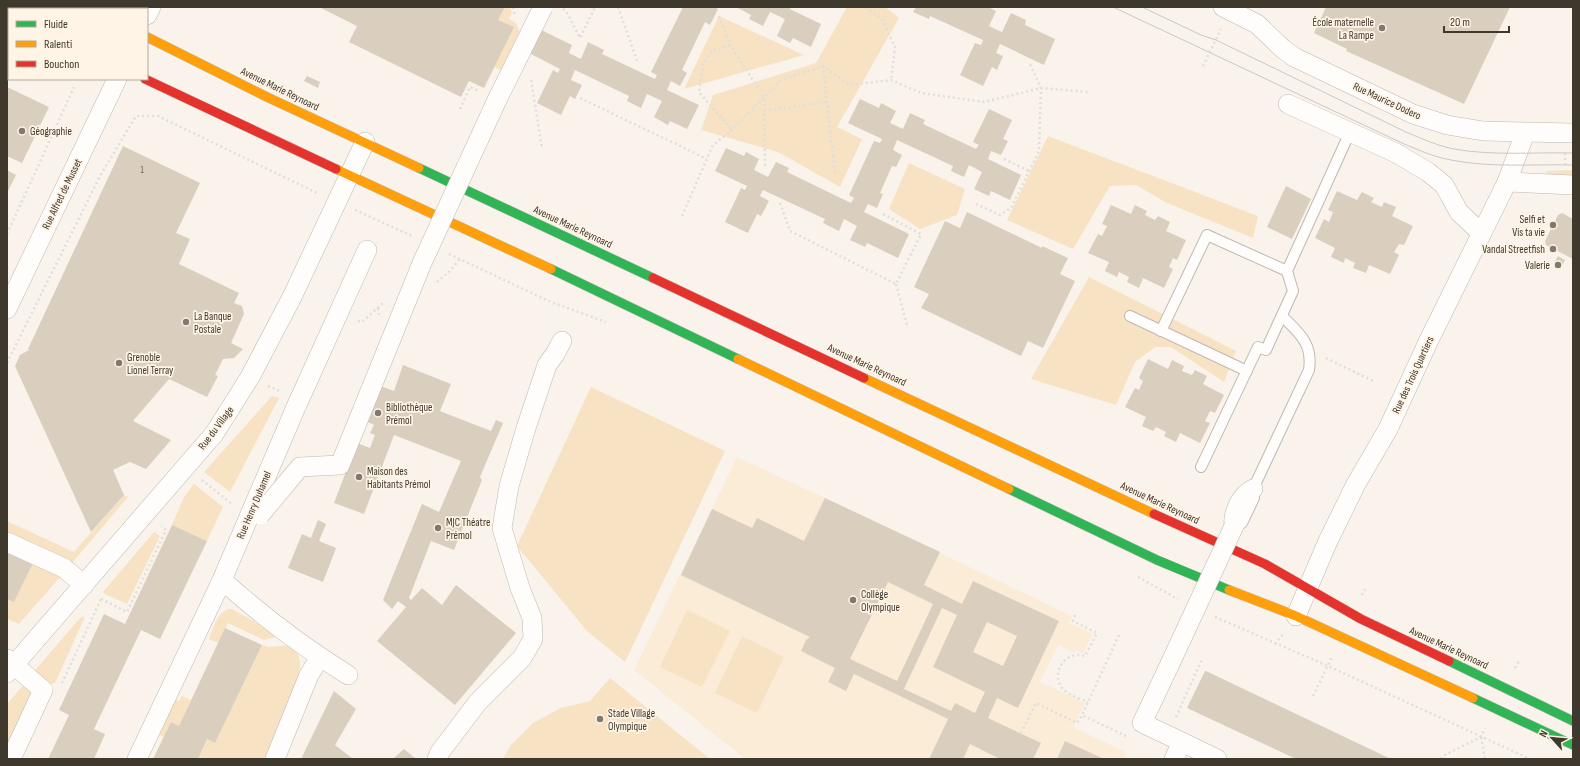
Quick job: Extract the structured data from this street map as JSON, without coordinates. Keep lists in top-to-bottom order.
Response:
{
  "streets": {
    "main road": ["Avenue Marie Reynoard"],
    "street": [
      "Rue Maurice Dodero",
      "Rue Alfred de Musset",
      "Rue des Trois Quartiers",
      "Rue du Village",
      "Rue Henry Duhamel"
    ]
  },
  "crossings": [
    ["Avenue Marie Reynoard", "Rue des Trois Quartiers"],
    ["Avenue Marie Reynoard", "Rue du Village"],
    ["Rue Maurice Dodero", "Rue des Trois Quartiers"]
  ],
  "places": [
    "École maternelle La Rampe",
    "Géographie",
    "Selfi et Vis ta vie",
    "Vandal Streetfish",
    "Valerie",
    "La Banque Postale",
    "Grenoble Lionel Terray",
    "Bibliothèque Prémol",
    "Maison des Habitants Prémol",
    "MJC Théatre Prémol",
    "Collège Olympique",
    "Stade Village Olympique"
  ],
  "house_numbers": ["1"],
  "legend": ["Fluide", "Ralenti", "Bouchon"],
  "scale_bar": "20 m",
  "north": "top left"
}
